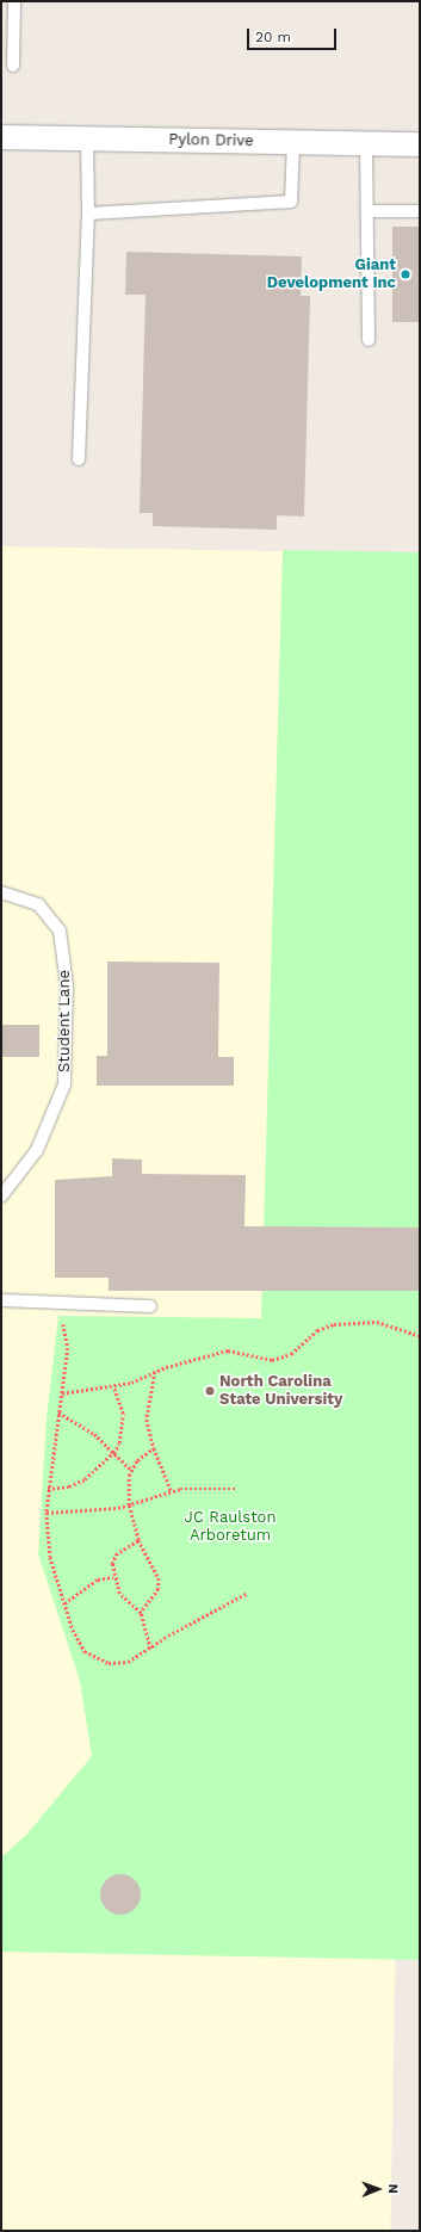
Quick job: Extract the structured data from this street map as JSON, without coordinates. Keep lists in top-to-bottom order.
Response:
{
  "streets": {
    "street": ["Pylon Drive"],
    "lane": ["Student Lane"]
  },
  "parks": ["JC Raulston Arboretum"],
  "places": ["Giant Development Inc", "North Carolina State University"],
  "scale_bar": "20 m",
  "north": "right"
}
